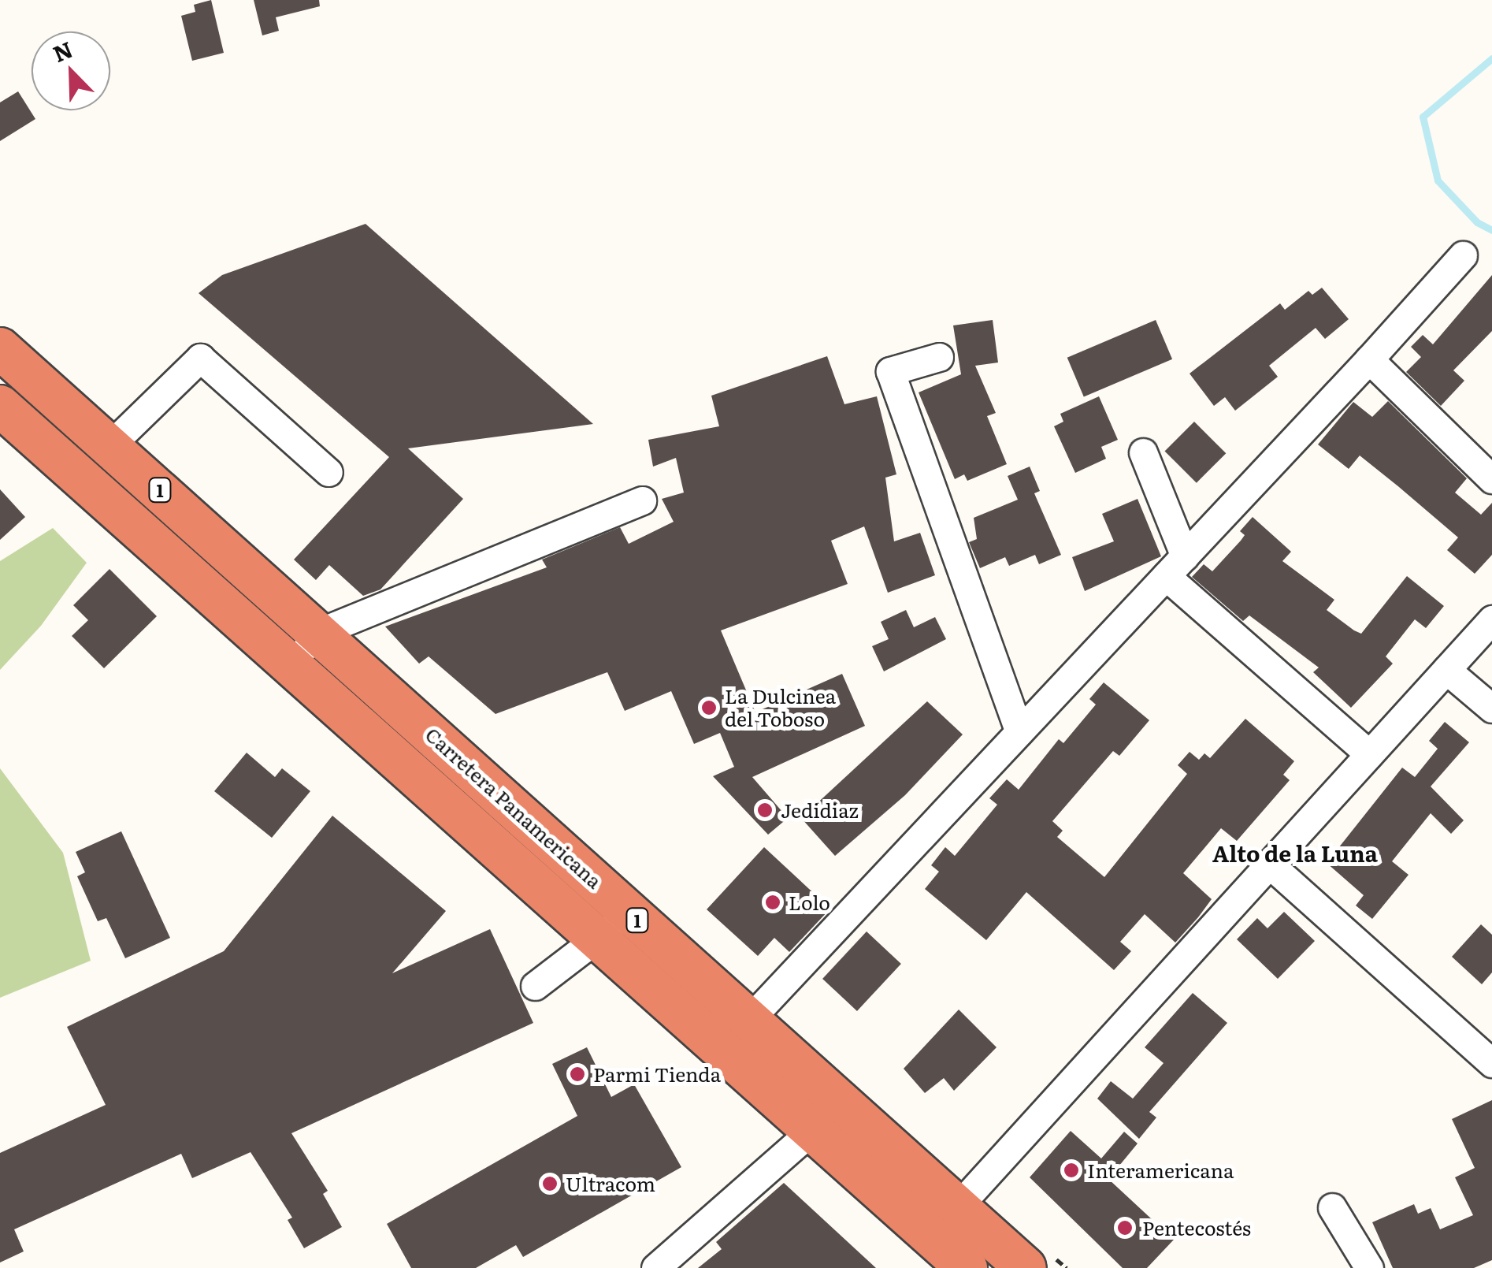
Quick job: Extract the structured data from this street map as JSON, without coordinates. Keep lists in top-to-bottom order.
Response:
{
  "streets": {
    "highway": ["1", "Carretera Panamericana"]
  },
  "districts": ["Alto de la Luna"],
  "places": [
    "La Dulcinea del Toboso",
    "Jedidiaz",
    "Lolo",
    "Parmi Tienda",
    "Interamericana",
    "Ultracom",
    "Pentecostés"
  ],
  "north": "top left"
}
